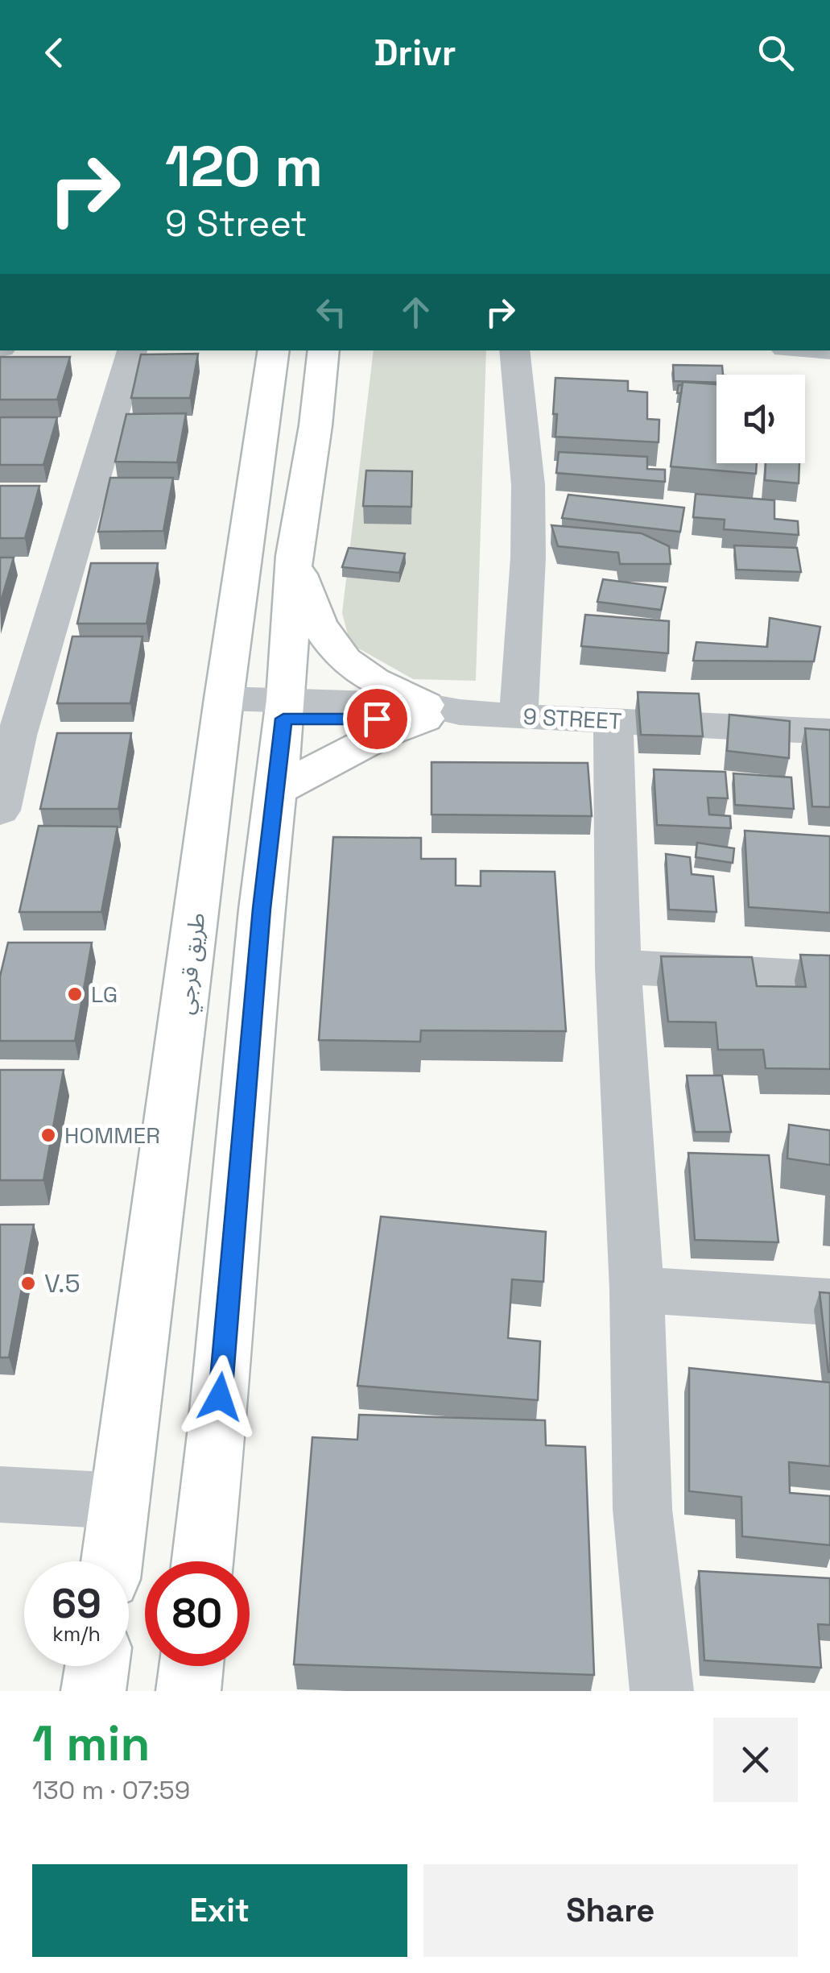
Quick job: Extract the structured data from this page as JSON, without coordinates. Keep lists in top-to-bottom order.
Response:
{
  "streets": {
    "highway": ["طريق قرجي"],
    "street": ["9 STREET"]
  },
  "crossings": [
    ["9 STREET", "طريق قرجي"]
  ],
  "places": ["LG", "HOMMER", "V.5"],
  "page": {
    "header": "Drivr",
    "turn": ["120 m", "9 Street"],
    "speed": "69 km/h",
    "limit": "80",
    "heading": ["1 min", "130 m · 07:59"],
    "buttons": ["Exit", "Share"]
  }
}
